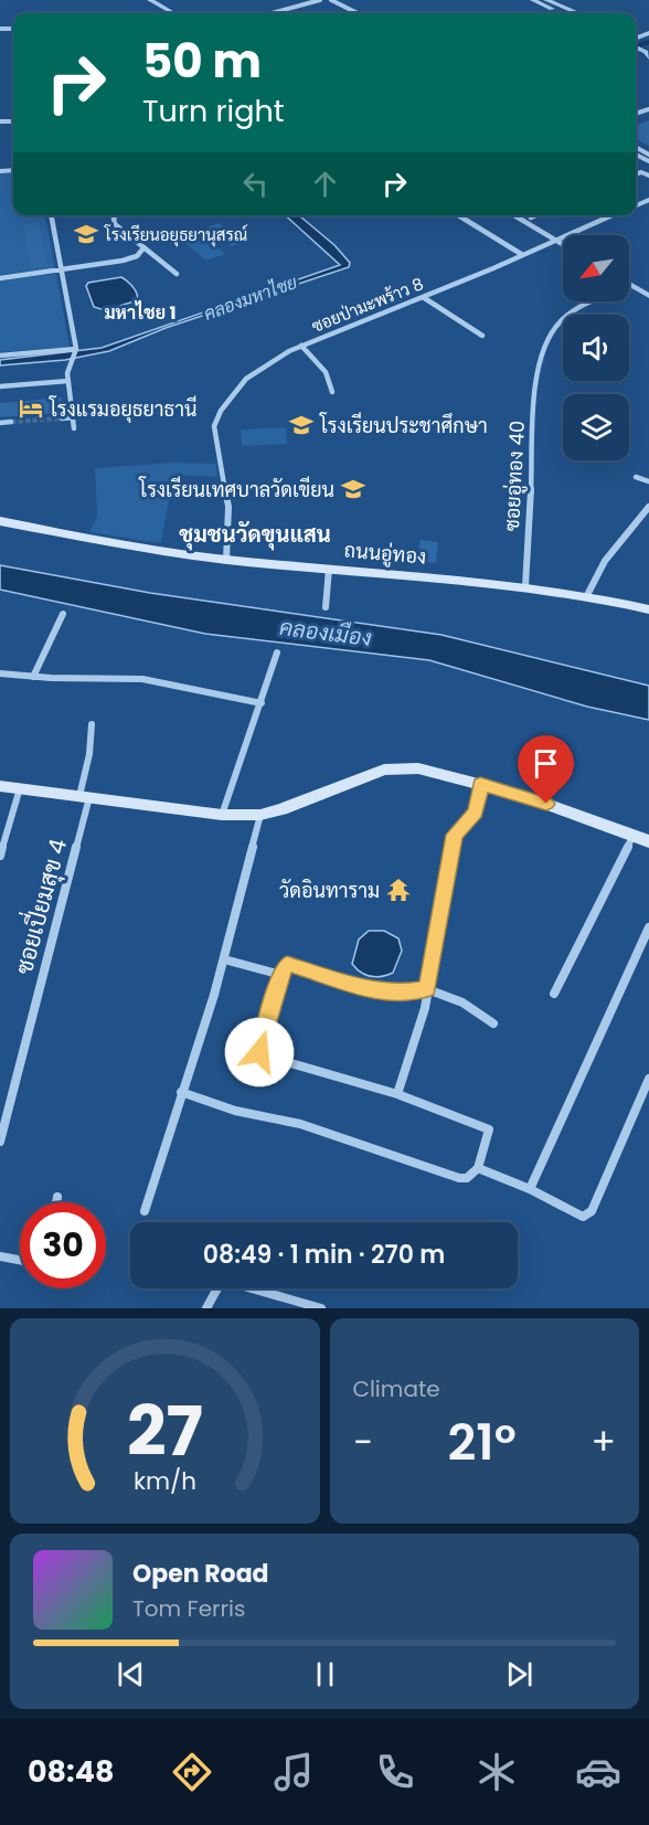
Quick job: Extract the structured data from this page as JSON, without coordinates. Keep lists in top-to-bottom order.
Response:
{
  "streets": {
    "main road": ["ถนนอู่ทอง"],
    "street": ["ซอยป่ามะพร้าว 8", "ซอยอู่ทอง 40", "ซอยเปี่ยมสุข 4"]
  },
  "crossings": [
    ["ซอยป่ามะพร้าว 8", "ถนนอู่ทอง"],
    ["ซอยอู่ทอง 40", "ถนนอู่ทอง"]
  ],
  "districts": ["มหาไชย 1", "ชุมชนวัดขุนแสน"],
  "water": ["คลองมหาไชย", "คลองเมือง"],
  "places": {
    "school or university": ["โรงเรียนอยุธยานุสรณ์", "โรงเรียนประชาศึกษา", "โรงเรียนเทศบาลวัดเขียน"],
    "hotel": ["โรงแรมอยุธยาธานี"],
    "temple": ["วัดอินทาราม"]
  },
  "north": "bottom left",
  "page": {
    "turn": ["50 m", "Turn right"],
    "limit": "30",
    "trip": "08:49 · 1 min · 270 m",
    "tile": "Climate",
    "heat": ["−", "21°", "+"],
    "song": ["Open Road", "Tom Ferris"],
    "tabs": "08:48",
    "gauge": ["27", "km/h"]
  }
}
